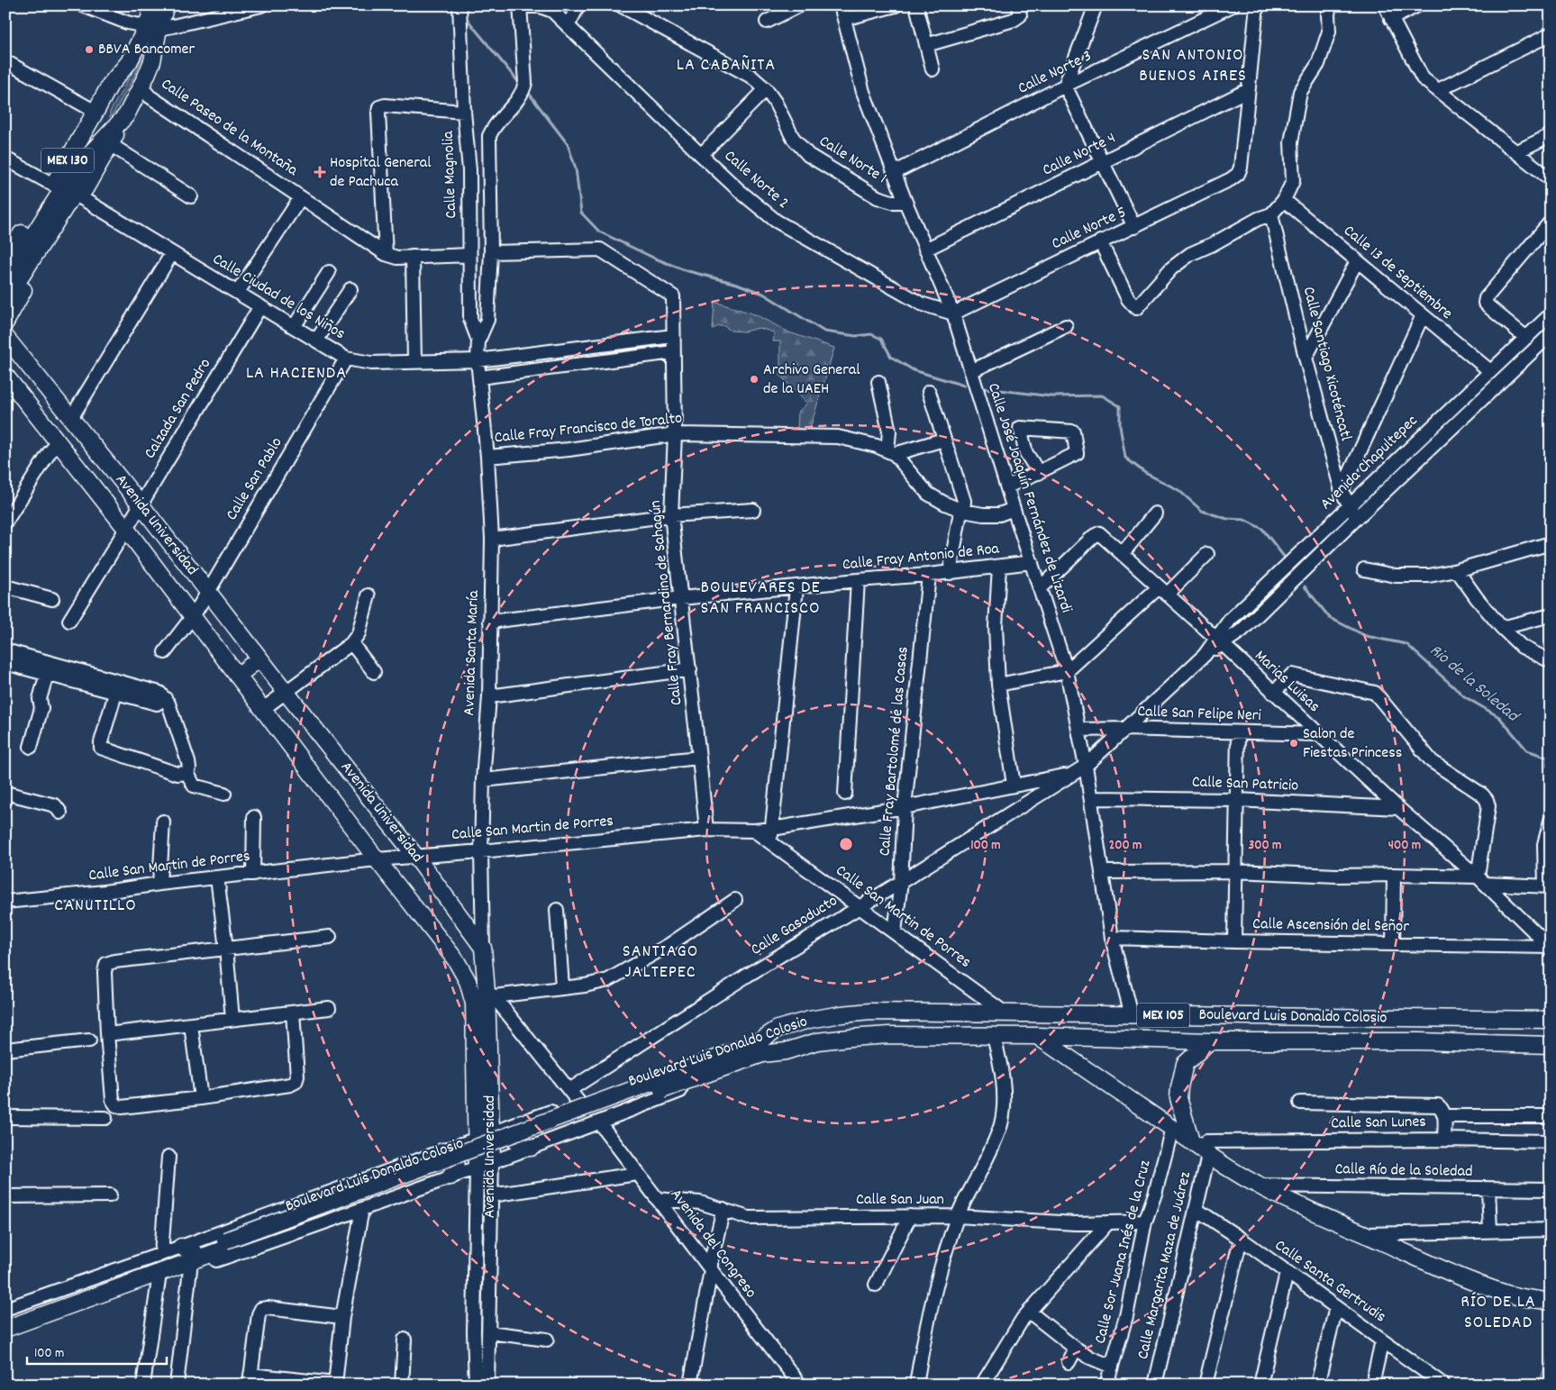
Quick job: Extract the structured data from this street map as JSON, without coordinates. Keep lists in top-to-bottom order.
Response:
{
  "streets": {
    "main road": [
      "MEX 130",
      "Avenida Universidad",
      "MEX 105",
      "Boulevard Luis Donaldo Colosio"
    ],
    "street": [
      "Calle Norte 3",
      "Calle Paseo de la Montaña",
      "Calle Norte 4",
      "Calle Norte 1",
      "Calle Magnolia",
      "Calle Norte 2",
      "Calle Norte 5",
      "Calle 13 de Septiembre",
      "Calle Ciudad de los Niños",
      "Calle Santiago Xicoténcatl",
      "Calzada San Pedro",
      "Calle Fray Francisco de Toralto",
      "Avenida Chapultepec",
      "Calle San Pablo",
      "Calle José Joaquín Fernández de Lizardi",
      "Calle Fray Antonio de Roa",
      "Calle Fray Bernardino de Sahagún",
      "Avenida Santa María",
      "Marias Luisas",
      "Calle San Felipe Neri",
      "Calle Fray Bartolomé de las Casas",
      "Calle San Patricio",
      "Calle San Martin de Porres",
      "Calle Gasoducto",
      "Calle Ascensión del Señor",
      "Calle San Lunes",
      "Calle Río de la Soledad",
      "Calle San Juan",
      "Avenida del Congreso",
      "Calle Sor Juana Inés de la Cruz",
      "Calle Margarita Maza de Juárez",
      "Calle Santa Gertrudis"
    ]
  },
  "crossings": [
    ["Calle Norte 3", "Calle José Joaquín Fernández de Lizardi"],
    ["Calle Paseo de la Montaña", "MEX 130"],
    ["Calle Paseo de la Montaña", "Calle Magnolia"],
    ["Calle Norte 4", "Calle Norte 5"],
    ["Calle Norte 4", "Calle José Joaquín Fernández de Lizardi"],
    ["Calle Norte 1", "Calle José Joaquín Fernández de Lizardi"],
    ["Calle Magnolia", "Avenida Santa María"],
    ["Calle Norte 2", "Calle Norte 5"],
    ["Calle Norte 2", "Calle José Joaquín Fernández de Lizardi"],
    ["Calle Norte 5", "Calle José Joaquín Fernández de Lizardi"],
    ["Calle 13 de Septiembre", "Avenida Chapultepec"],
    ["Calle Ciudad de los Niños", "Calzada San Pedro"],
    ["Calle Ciudad de los Niños", "Calle San Pablo"],
    ["Calle Ciudad de los Niños", "Calle Fray Bernardino de Sahagún"],
    ["Calle Ciudad de los Niños", "Avenida Santa María"],
    ["Calle Santiago Xicoténcatl", "Avenida Chapultepec"],
    ["Calzada San Pedro", "Avenida Universidad"],
    ["Calle Fray Francisco de Toralto", "Calle Fray Bernardino de Sahagún"],
    ["Calle Fray Francisco de Toralto", "Avenida Santa María"],
    ["Avenida Chapultepec", "Marias Luisas"],
    ["Avenida Chapultepec", "Calle Gasoducto"],
    ["Calle San Pablo", "Avenida Universidad"],
    ["Calle José Joaquín Fernández de Lizardi", "Calle Fray Antonio de Roa"],
    ["Calle José Joaquín Fernández de Lizardi", "Marias Luisas"],
    ["Calle José Joaquín Fernández de Lizardi", "Calle San Felipe Neri"],
    ["Calle José Joaquín Fernández de Lizardi", "Calle San Patricio"],
    ["Calle José Joaquín Fernández de Lizardi", "Calle Gasoducto"],
    ["Calle José Joaquín Fernández de Lizardi", "Calle Ascensión del Señor"],
    ["Calle José Joaquín Fernández de Lizardi", "Boulevard Luis Donaldo Colosio"],
    ["Avenida Universidad", "Avenida Santa María"],
    ["Avenida Universidad", "Calle San Martin de Porres"],
    ["Avenida Universidad", "Boulevard Luis Donaldo Colosio"],
    ["Calle Fray Antonio de Roa", "Calle Fray Bernardino de Sahagún"],
    ["Calle Fray Antonio de Roa", "Avenida Santa María"],
    ["Calle Fray Antonio de Roa", "Calle Fray Bartolomé de las Casas"],
    ["Calle Fray Bernardino de Sahagún", "Calle San Martin de Porres"],
    ["Avenida Santa María", "Calle San Martin de Porres"],
    ["Marias Luisas", "Calle San Felipe Neri"],
    ["Marias Luisas", "Calle San Patricio"],
    ["Marias Luisas", "Calle Gasoducto"],
    ["Marias Luisas", "Calle Ascensión del Señor"],
    ["Calle San Felipe Neri", "Calle Gasoducto"],
    ["Calle Fray Bartolomé de las Casas", "Calle San Martin de Porres"],
    ["Calle Fray Bartolomé de las Casas", "Calle Gasoducto"],
    ["Calle San Martin de Porres", "Calle Gasoducto"],
    ["Calle San Martin de Porres", "Boulevard Luis Donaldo Colosio"],
    ["Boulevard Luis Donaldo Colosio", "Avenida del Congreso"],
    ["Calle San Lunes", "Calle Margarita Maza de Juárez"],
    ["Calle San Juan", "Avenida del Congreso"],
    ["Calle San Juan", "Calle Sor Juana Inés de la Cruz"],
    ["Calle Margarita Maza de Juárez", "Calle Santa Gertrudis"]
  ],
  "districts": [
    "SAN ANTONIO BUENOS AIRES",
    "LA CABAÑITA",
    "LA HACIENDA",
    "BOULEVARES DE SAN FRANCISCO",
    "CANUTILLO",
    "SANTIAGO JALTEPEC",
    "RÍO DE LA SOLEDAD"
  ],
  "water": ["Rio de la Soledad"],
  "places": {
    "other": ["BBVA Bancomer", "Archivo General de la UAEH", "Salon de Fiestas Princess"],
    "health": ["Hospital General de Pachuca"]
  },
  "scale_bar": "100 m",
  "rings": [
    "100 m",
    "200 m",
    "300 m",
    "400 m"
  ]
}
